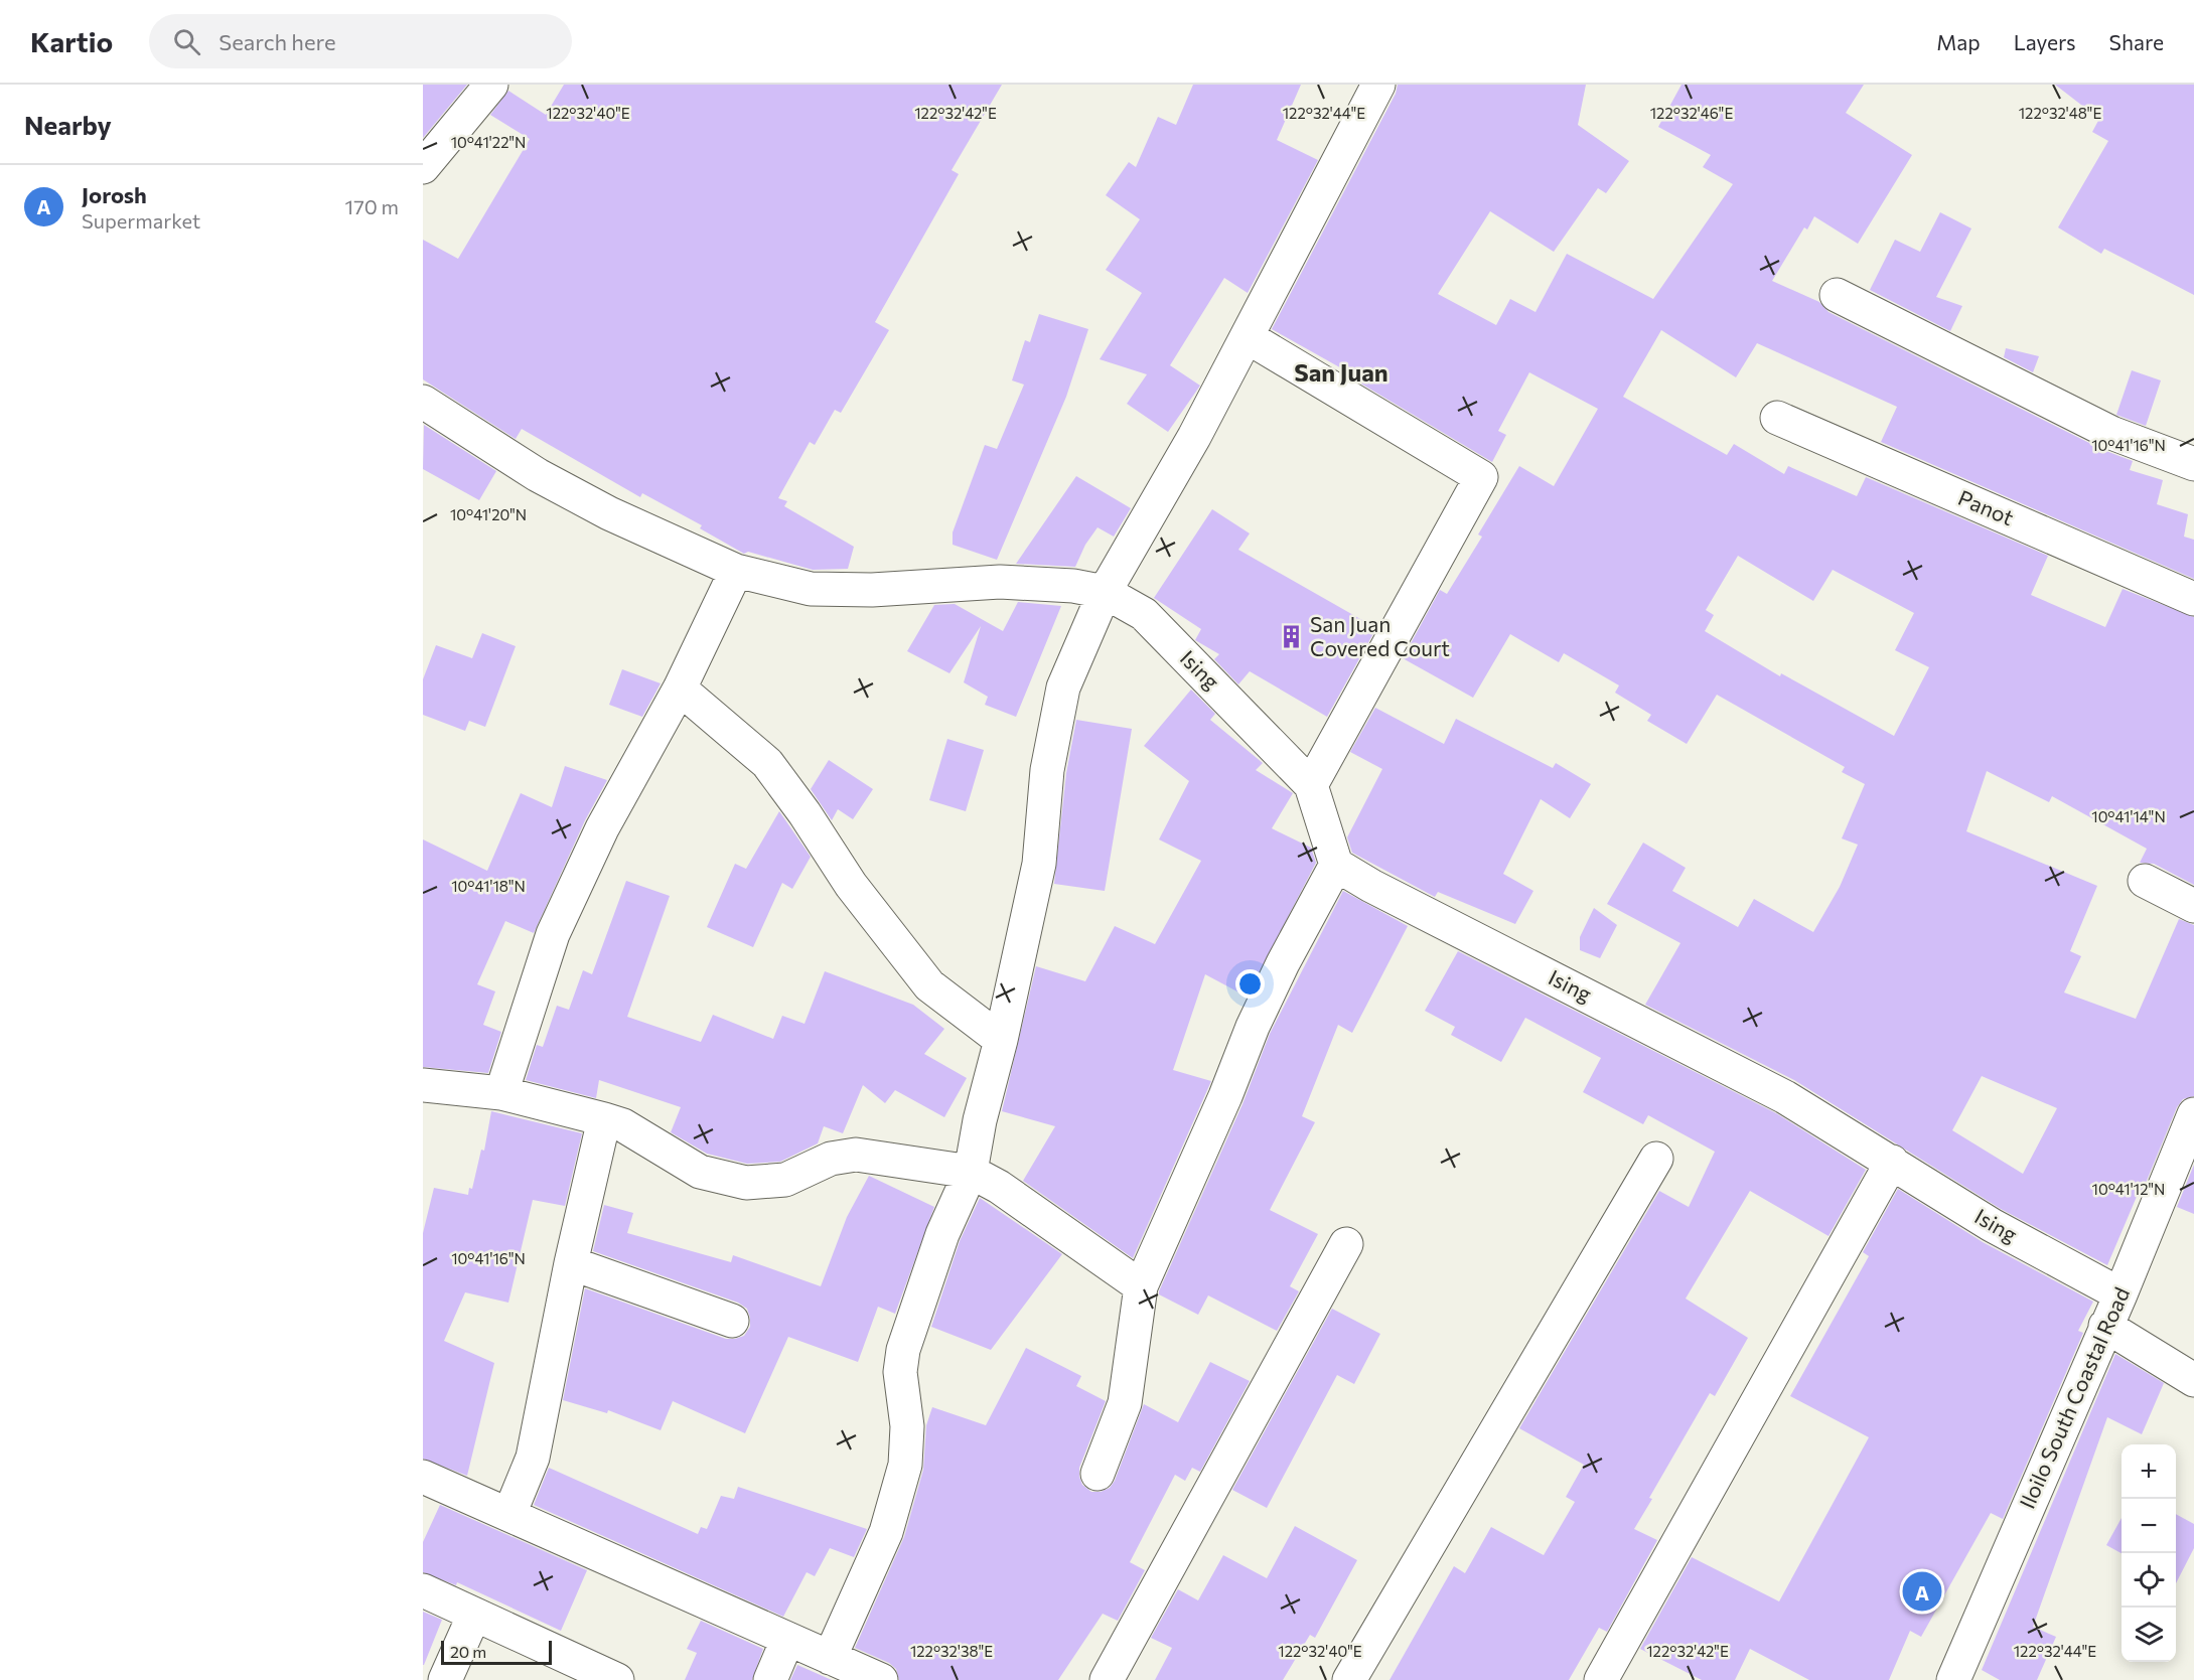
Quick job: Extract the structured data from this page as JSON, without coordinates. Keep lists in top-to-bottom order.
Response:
{
  "streets": {
    "street": ["Panot", "Ising", "Iloilo South Coastal Road"]
  },
  "crossings": [
    ["Ising", "Iloilo South Coastal Road"]
  ],
  "districts": ["San Juan"],
  "places": {
    "building": ["San Juan Covered Court"]
  },
  "scale_bar": "20 m",
  "page": {
    "header": "Kartio",
    "search": "Search here",
    "nav": ["Map", "Layers", "Share"],
    "heading": "Nearby",
    "list": [
      {
        "mark": "A",
        "name": "Jorosh",
        "note": "Supermarket",
        "value": "170 m"
      }
    ],
    "map_buttons": ["+", "−"],
    "pins": "A",
    "scale": "20 m"
  },
  "coordinates": [
    "122°32'40\"E",
    "122°32'42\"E",
    "122°32'44\"E",
    "122°32'46\"E",
    "122°32'48\"E",
    "10°41'22\"N",
    "10°41'16\"N",
    "10°41'20\"N",
    "10°41'14\"N",
    "10°41'18\"N",
    "10°41'12\"N",
    "122°32'38\"E"
  ]
}
